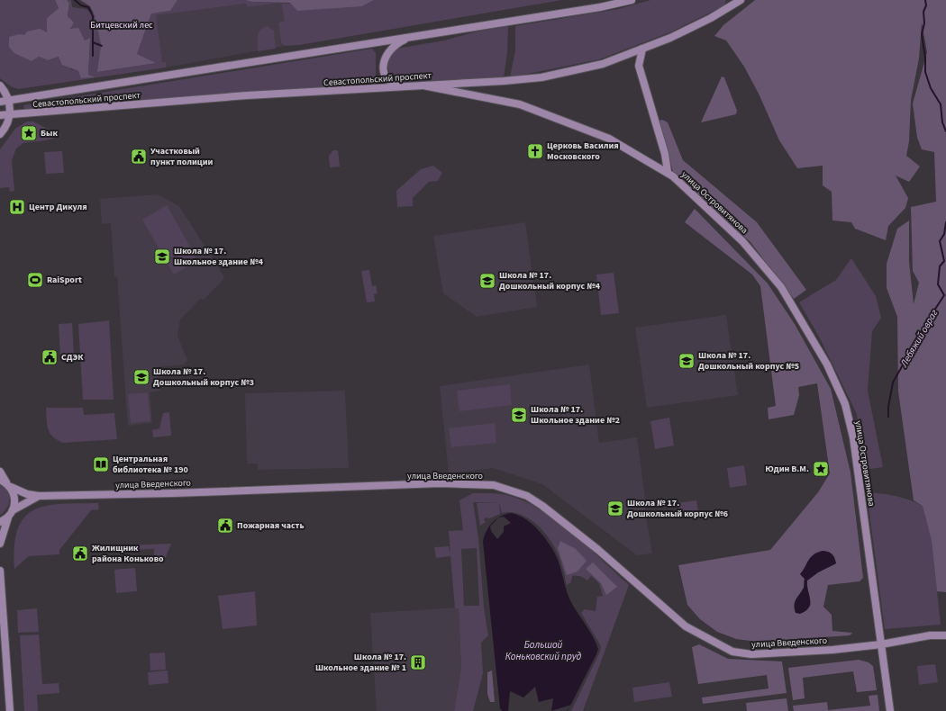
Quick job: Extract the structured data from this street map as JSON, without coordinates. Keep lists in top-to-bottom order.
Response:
{
  "streets": {
    "main road": ["Севастопольский проспект", "улица Островитянова", "улица Введенского"]
  },
  "crossings": [
    ["Севастопольский проспект", "улица Островитянова"],
    ["улица Островитянова", "улица Введенского"]
  ],
  "water": ["Лебяжий овраг", "Большой Коньковский пруд"],
  "parks": ["Битцевский лес"],
  "places": {
    "place": ["Бык", "Юдин В.М."],
    "church": ["Церковь Василия Московского"],
    "public building": [
      "Участковый пункт полиции",
      "СДЭК",
      "Пожарная часть",
      "Жилищник района Коньково"
    ],
    "hospital": ["Центр Дикуля"],
    "school or university": [
      "Школа № 17. Школьное здание №4",
      "Школа № 17. Дошкольный корпус №4",
      "Школа № 17. Дошкольный корпус №5",
      "Школа № 17. Дошкольный корпус №3",
      "Школа № 17. Школьное здание №2",
      "Школа № 17. Дошкольный корпус №6"
    ],
    "sports": ["RaiSport"],
    "library": ["Центральная библиотека № 190"],
    "building": ["Школа № 17. Школьное здание № 1"]
  }
}
